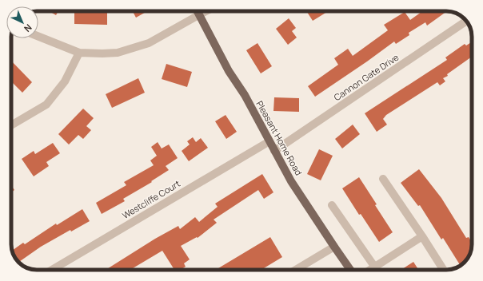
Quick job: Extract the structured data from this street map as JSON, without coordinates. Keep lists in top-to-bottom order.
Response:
{
  "streets": {
    "main road": ["Pleasant Home Road"],
    "street": ["Cannon Gate Drive", "Westcliffe Court"]
  },
  "crossings": [
    ["Cannon Gate Drive", "Pleasant Home Road"],
    ["Pleasant Home Road", "Westcliffe Court"]
  ],
  "north": "bottom right"
}
